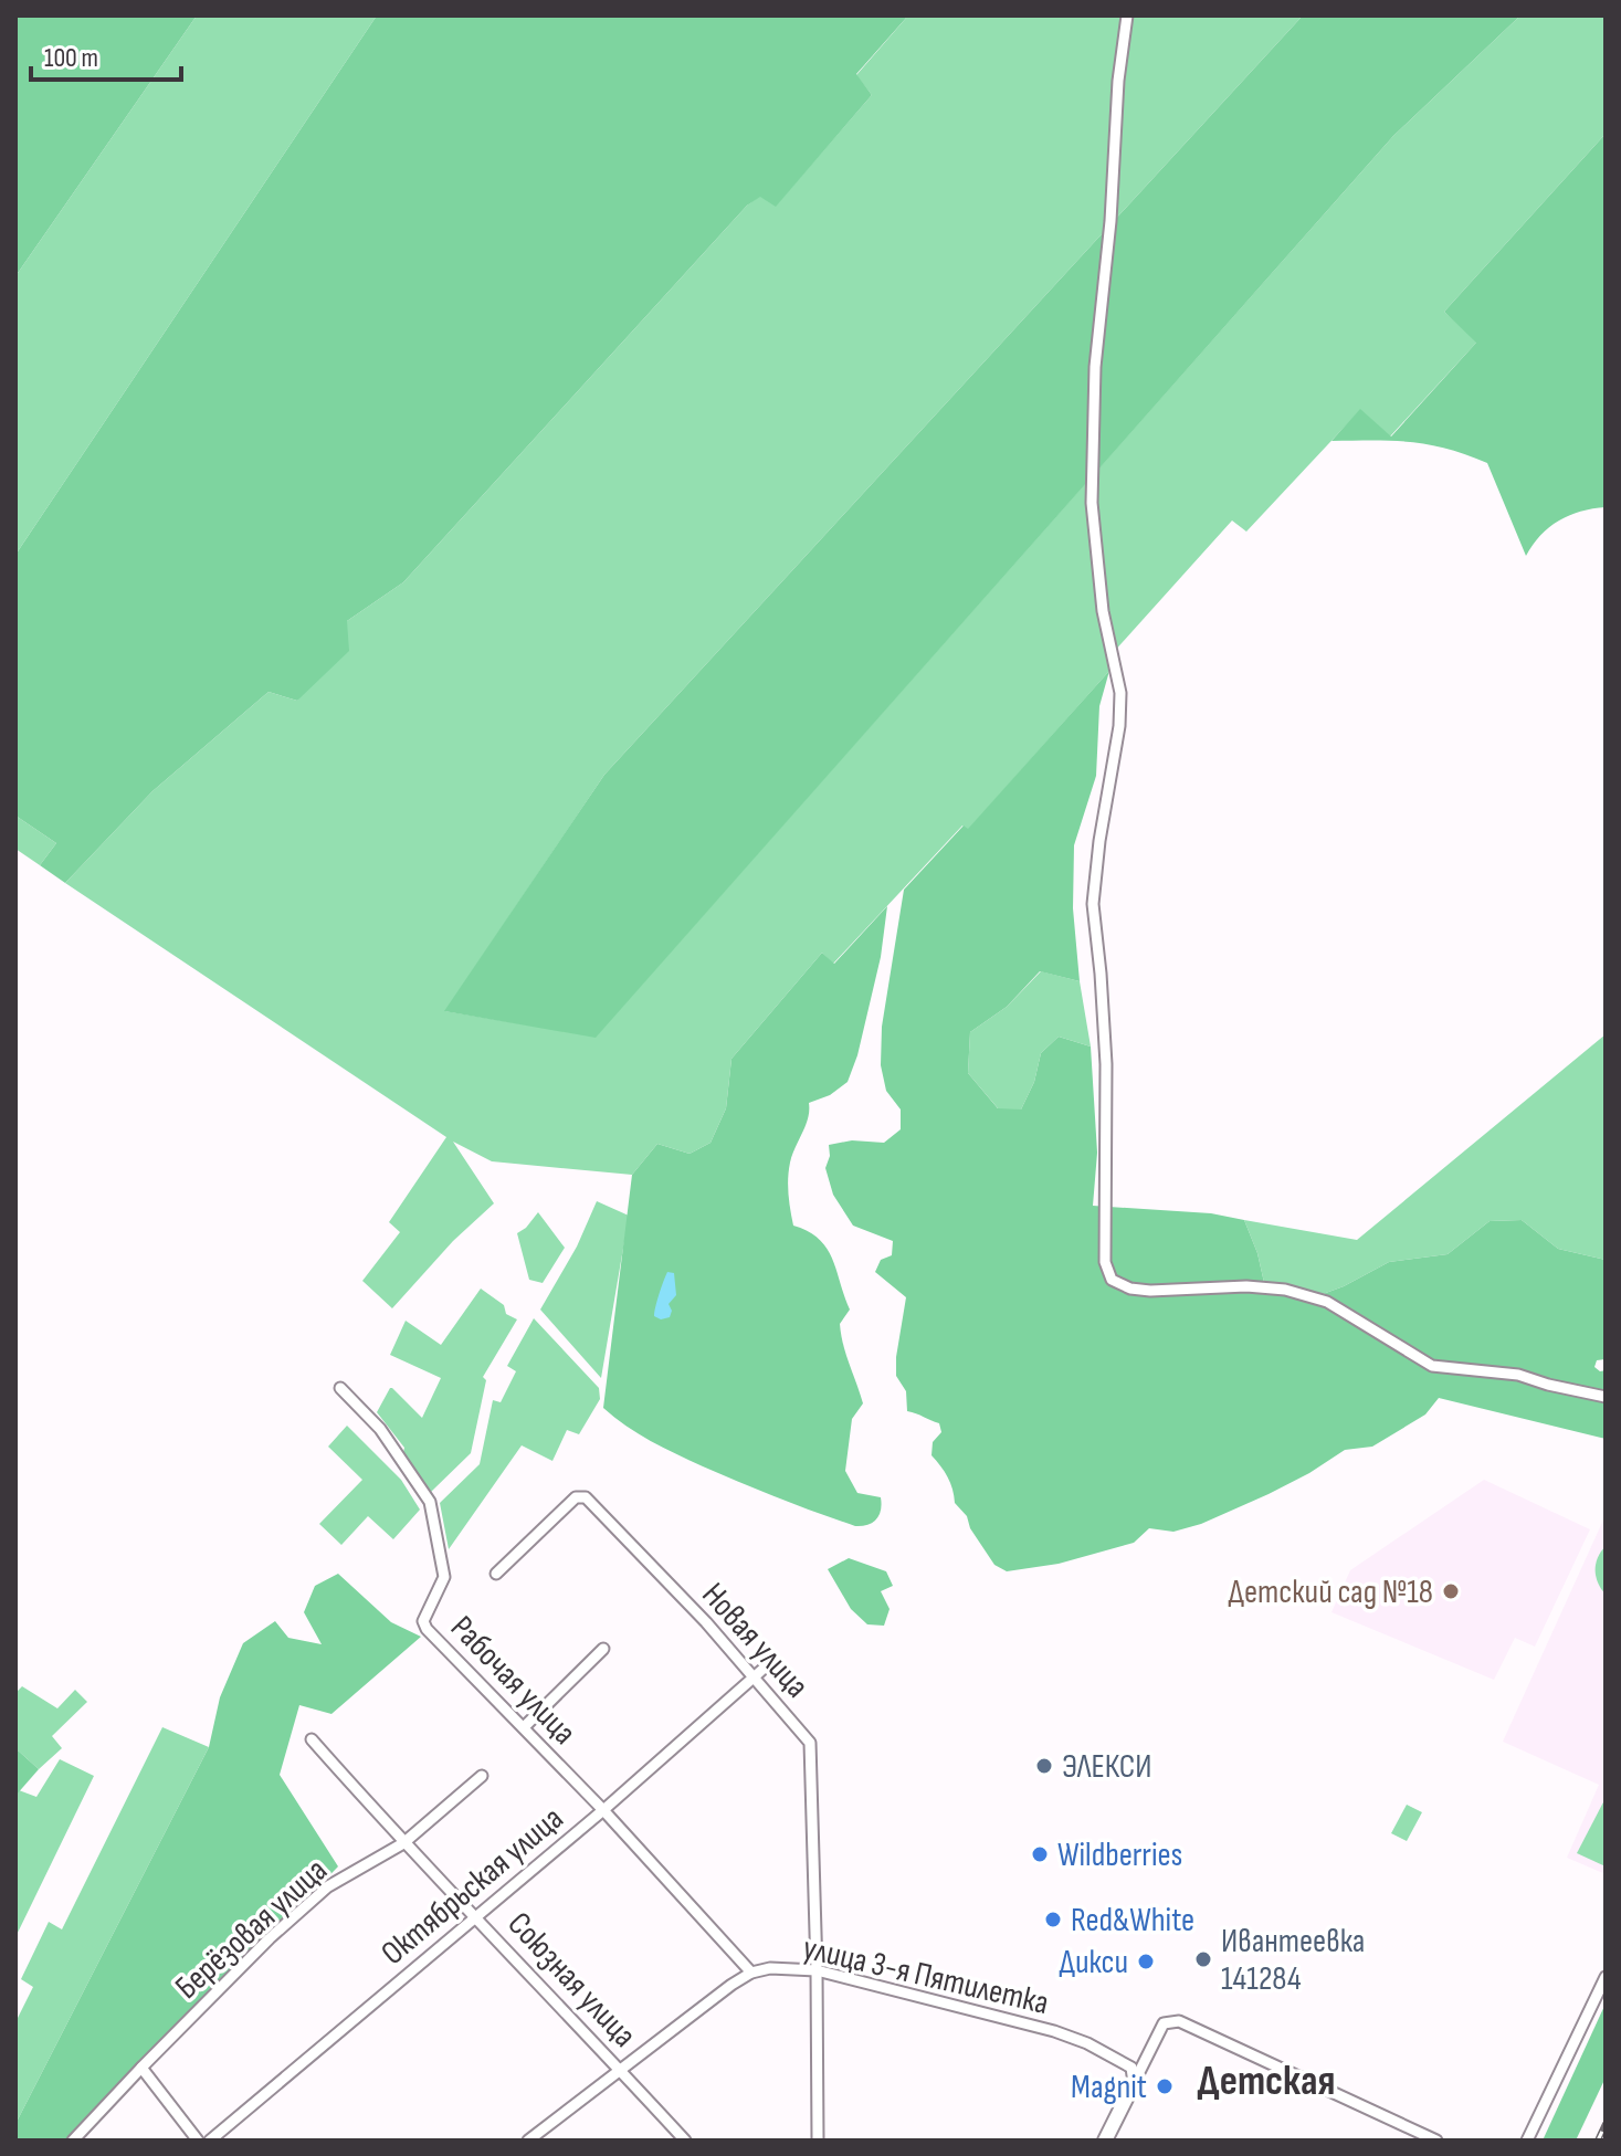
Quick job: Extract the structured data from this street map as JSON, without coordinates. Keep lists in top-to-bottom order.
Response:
{
  "streets": {
    "street": [
      "Новая улица",
      "Рабочая улица",
      "Октябрьская улица",
      "Берёзовая улица",
      "улица 3-я Пятилетка",
      "Союзная улица"
    ]
  },
  "crossings": [
    ["Новая улица", "Октябрьская улица"],
    ["Новая улица", "улица 3-я Пятилетка"],
    ["Рабочая улица", "Октябрьская улица"],
    ["Рабочая улица", "улица 3-я Пятилетка"],
    ["Октябрьская улица", "Союзная улица"],
    ["Берёзовая улица", "Союзная улица"],
    ["улица 3-я Пятилетка", "Союзная улица"]
  ],
  "districts": ["Детская"],
  "places": [
    "Детский сад №18",
    "ЭЛЕКСИ",
    "Wildberries",
    "Red&White",
    "Ивантеевка 141284",
    "Дикси",
    "Magnit"
  ],
  "scale_bar": "100 m"
}
